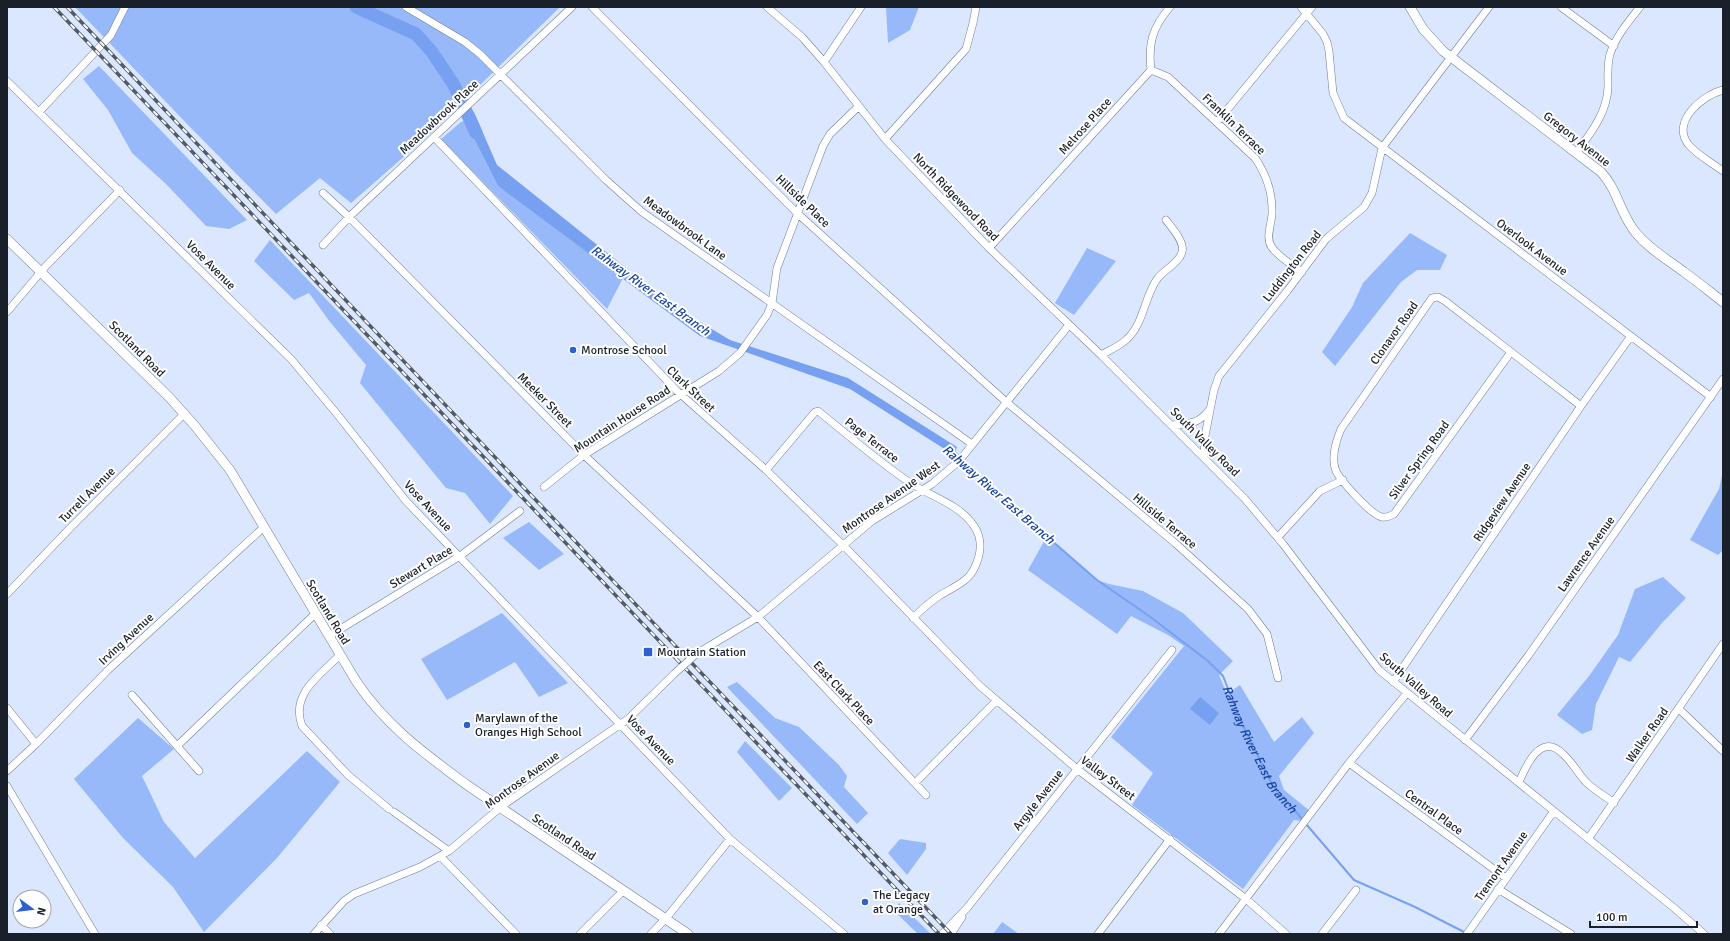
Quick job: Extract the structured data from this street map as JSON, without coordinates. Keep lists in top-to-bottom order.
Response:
{
  "streets": {
    "main road": ["Gregory Avenue", "Scotland Road"],
    "street": [
      "Meadowbrook Place",
      "Franklin Terrace",
      "Melrose Place",
      "North Ridgewood Road",
      "Hillside Place",
      "Meadowbrook Lane",
      "Overlook Avenue",
      "Vose Avenue",
      "Luddington Road",
      "Clonavor Road",
      "Clark Street",
      "Meeker Street",
      "Mountain House Road",
      "Page Terrace",
      "South Valley Road",
      "Silver Spring Road",
      "Turrell Avenue",
      "Montrose Avenue West",
      "Ridgeview Avenue",
      "Hillside Terrace",
      "Lawrence Avenue",
      "Stewart Place",
      "Irving Avenue",
      "East Clark Place",
      "Walker Road",
      "Valley Street",
      "Montrose Avenue",
      "Argyle Avenue",
      "Central Place",
      "Tremont Avenue"
    ]
  },
  "crossings": [
    ["Meadowbrook Place", "Meadowbrook Lane"],
    ["Meadowbrook Place", "Clark Street"],
    ["Meadowbrook Place", "Meeker Street"],
    ["Franklin Terrace", "Melrose Place"],
    ["Franklin Terrace", "Luddington Road"],
    ["Melrose Place", "North Ridgewood Road"],
    ["Gregory Avenue", "Luddington Road"],
    ["North Ridgewood Road", "Mountain House Road"],
    ["North Ridgewood Road", "South Valley Road"],
    ["North Ridgewood Road", "Montrose Avenue West"],
    ["Hillside Place", "Mountain House Road"],
    ["Hillside Place", "Montrose Avenue West"],
    ["Hillside Place", "Hillside Terrace"],
    ["Meadowbrook Lane", "Mountain House Road"],
    ["Meadowbrook Lane", "Montrose Avenue West"],
    ["Overlook Avenue", "Luddington Road"],
    ["Overlook Avenue", "Ridgeview Avenue"],
    ["Overlook Avenue", "Lawrence Avenue"],
    ["Vose Avenue", "Stewart Place"],
    ["Vose Avenue", "Montrose Avenue"],
    ["Luddington Road", "South Valley Road"],
    ["Clonavor Road", "Silver Spring Road"],
    ["Clonavor Road", "Ridgeview Avenue"],
    ["Scotland Road", "Turrell Avenue"],
    ["Scotland Road", "Stewart Place"],
    ["Scotland Road", "Irving Avenue"],
    ["Scotland Road", "Montrose Avenue"],
    ["Clark Street", "Mountain House Road"],
    ["Clark Street", "Page Terrace"],
    ["Clark Street", "Montrose Avenue West"],
    ["Clark Street", "Valley Street"],
    ["Meeker Street", "Mountain House Road"],
    ["Meeker Street", "Montrose Avenue West"],
    ["Meeker Street", "East Clark Place"],
    ["Page Terrace", "Montrose Avenue West"],
    ["South Valley Road", "Ridgeview Avenue"],
    ["South Valley Road", "Lawrence Avenue"],
    ["South Valley Road", "Walker Road"],
    ["South Valley Road", "Tremont Avenue"],
    ["Montrose Avenue West", "Hillside Terrace"],
    ["Montrose Avenue West", "East Clark Place"],
    ["Montrose Avenue West", "Montrose Avenue"],
    ["Valley Street", "Argyle Avenue"],
    ["Central Place", "Tremont Avenue"]
  ],
  "water": ["Rahway River East Branch"],
  "places": {
    "other": ["Montrose School", "Marylawn of the Oranges High School", "The Legacy at Orange"],
    "transit": ["Mountain Station"]
  },
  "scale_bar": "100 m",
  "north": "right"
}
